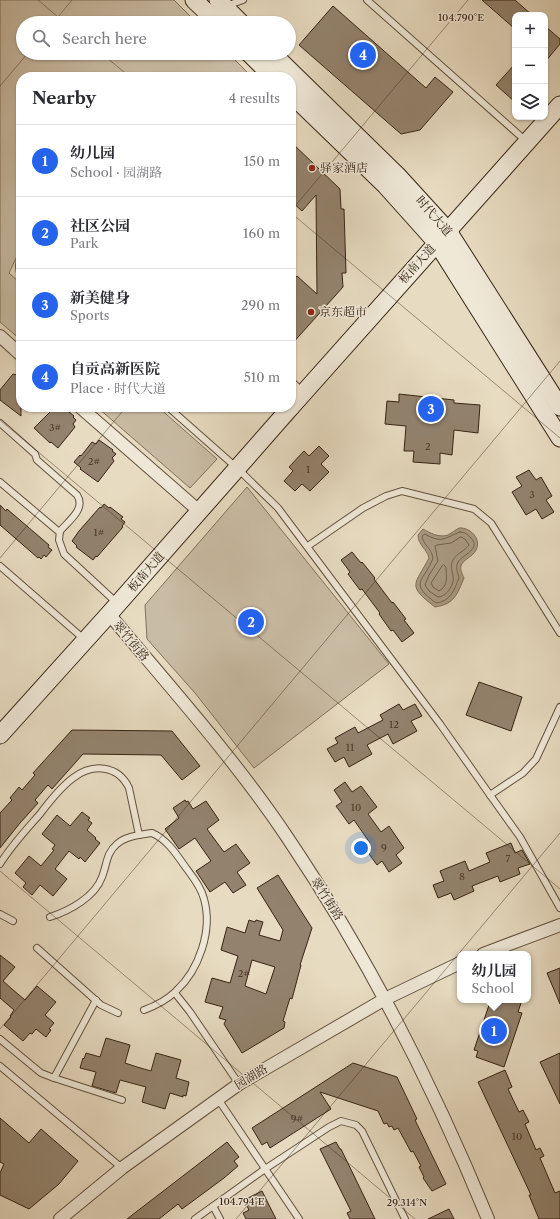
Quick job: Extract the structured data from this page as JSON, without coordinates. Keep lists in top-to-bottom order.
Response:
{
  "streets": {
    "main road": ["时代大道", "板南大道"],
    "street": ["翠竹街路", "园湖路"]
  },
  "crossings": [
    ["时代大道", "板南大道"],
    ["板南大道", "翠竹街路"],
    ["翠竹街路", "园湖路"]
  ],
  "places": ["驿家酒店", "京东超市"],
  "house_numbers": [
    "3#",
    "2",
    "2#",
    "1",
    "3",
    "1#",
    "12",
    "11",
    "10",
    "9",
    "7",
    "8",
    "2#",
    "9#",
    "10"
  ],
  "page": {
    "map_buttons": ["+", "−"],
    "search": "Search here",
    "pins": [
      "4",
      "3",
      "2",
      "1"
    ],
    "heading": ["Nearby", "4 results"],
    "list": [
      {
        "mark": "1",
        "name": "幼儿园",
        "note": "School · 园湖路",
        "value": "150 m"
      },
      {
        "mark": "2",
        "name": "社区公园",
        "note": "Park",
        "value": "160 m"
      },
      {
        "mark": "3",
        "name": "新美健身",
        "note": "Sports",
        "value": "290 m"
      },
      {
        "mark": "4",
        "name": "自贡高新医院",
        "note": "Place · 时代大道",
        "value": "510 m"
      }
    ],
    "popup": ["幼儿园", "School"]
  },
  "coordinates": ["104.790°E", "104.794°E", "29.314°N"]
}
